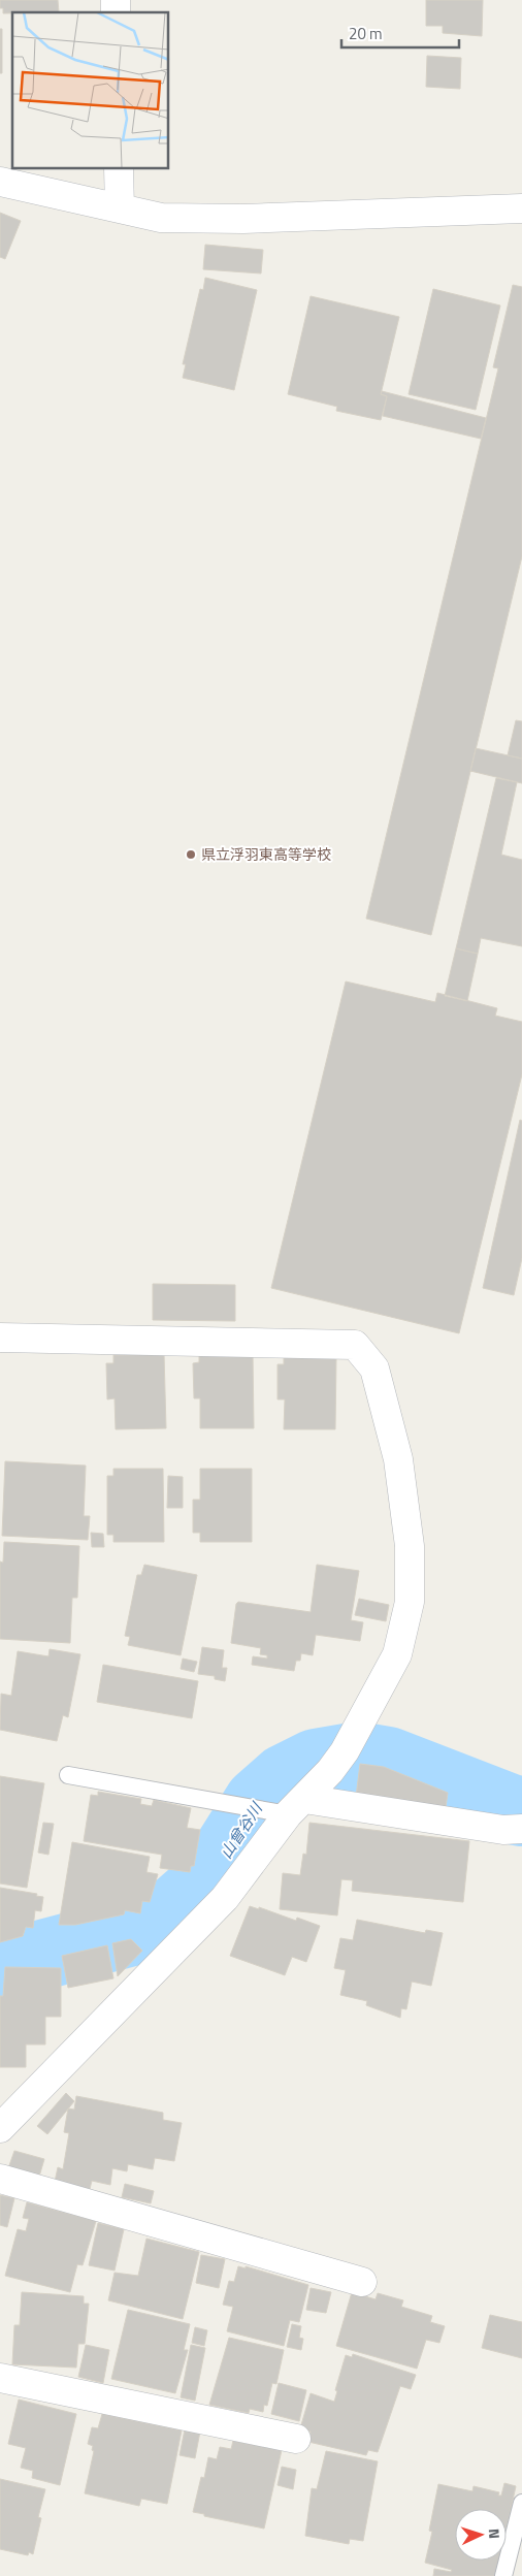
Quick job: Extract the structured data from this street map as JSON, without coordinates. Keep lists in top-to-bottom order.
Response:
{
  "water": ["山曾谷川"],
  "places": ["県立浮羽東高等学校"],
  "scale_bar": "20 m",
  "north": "right"
}
